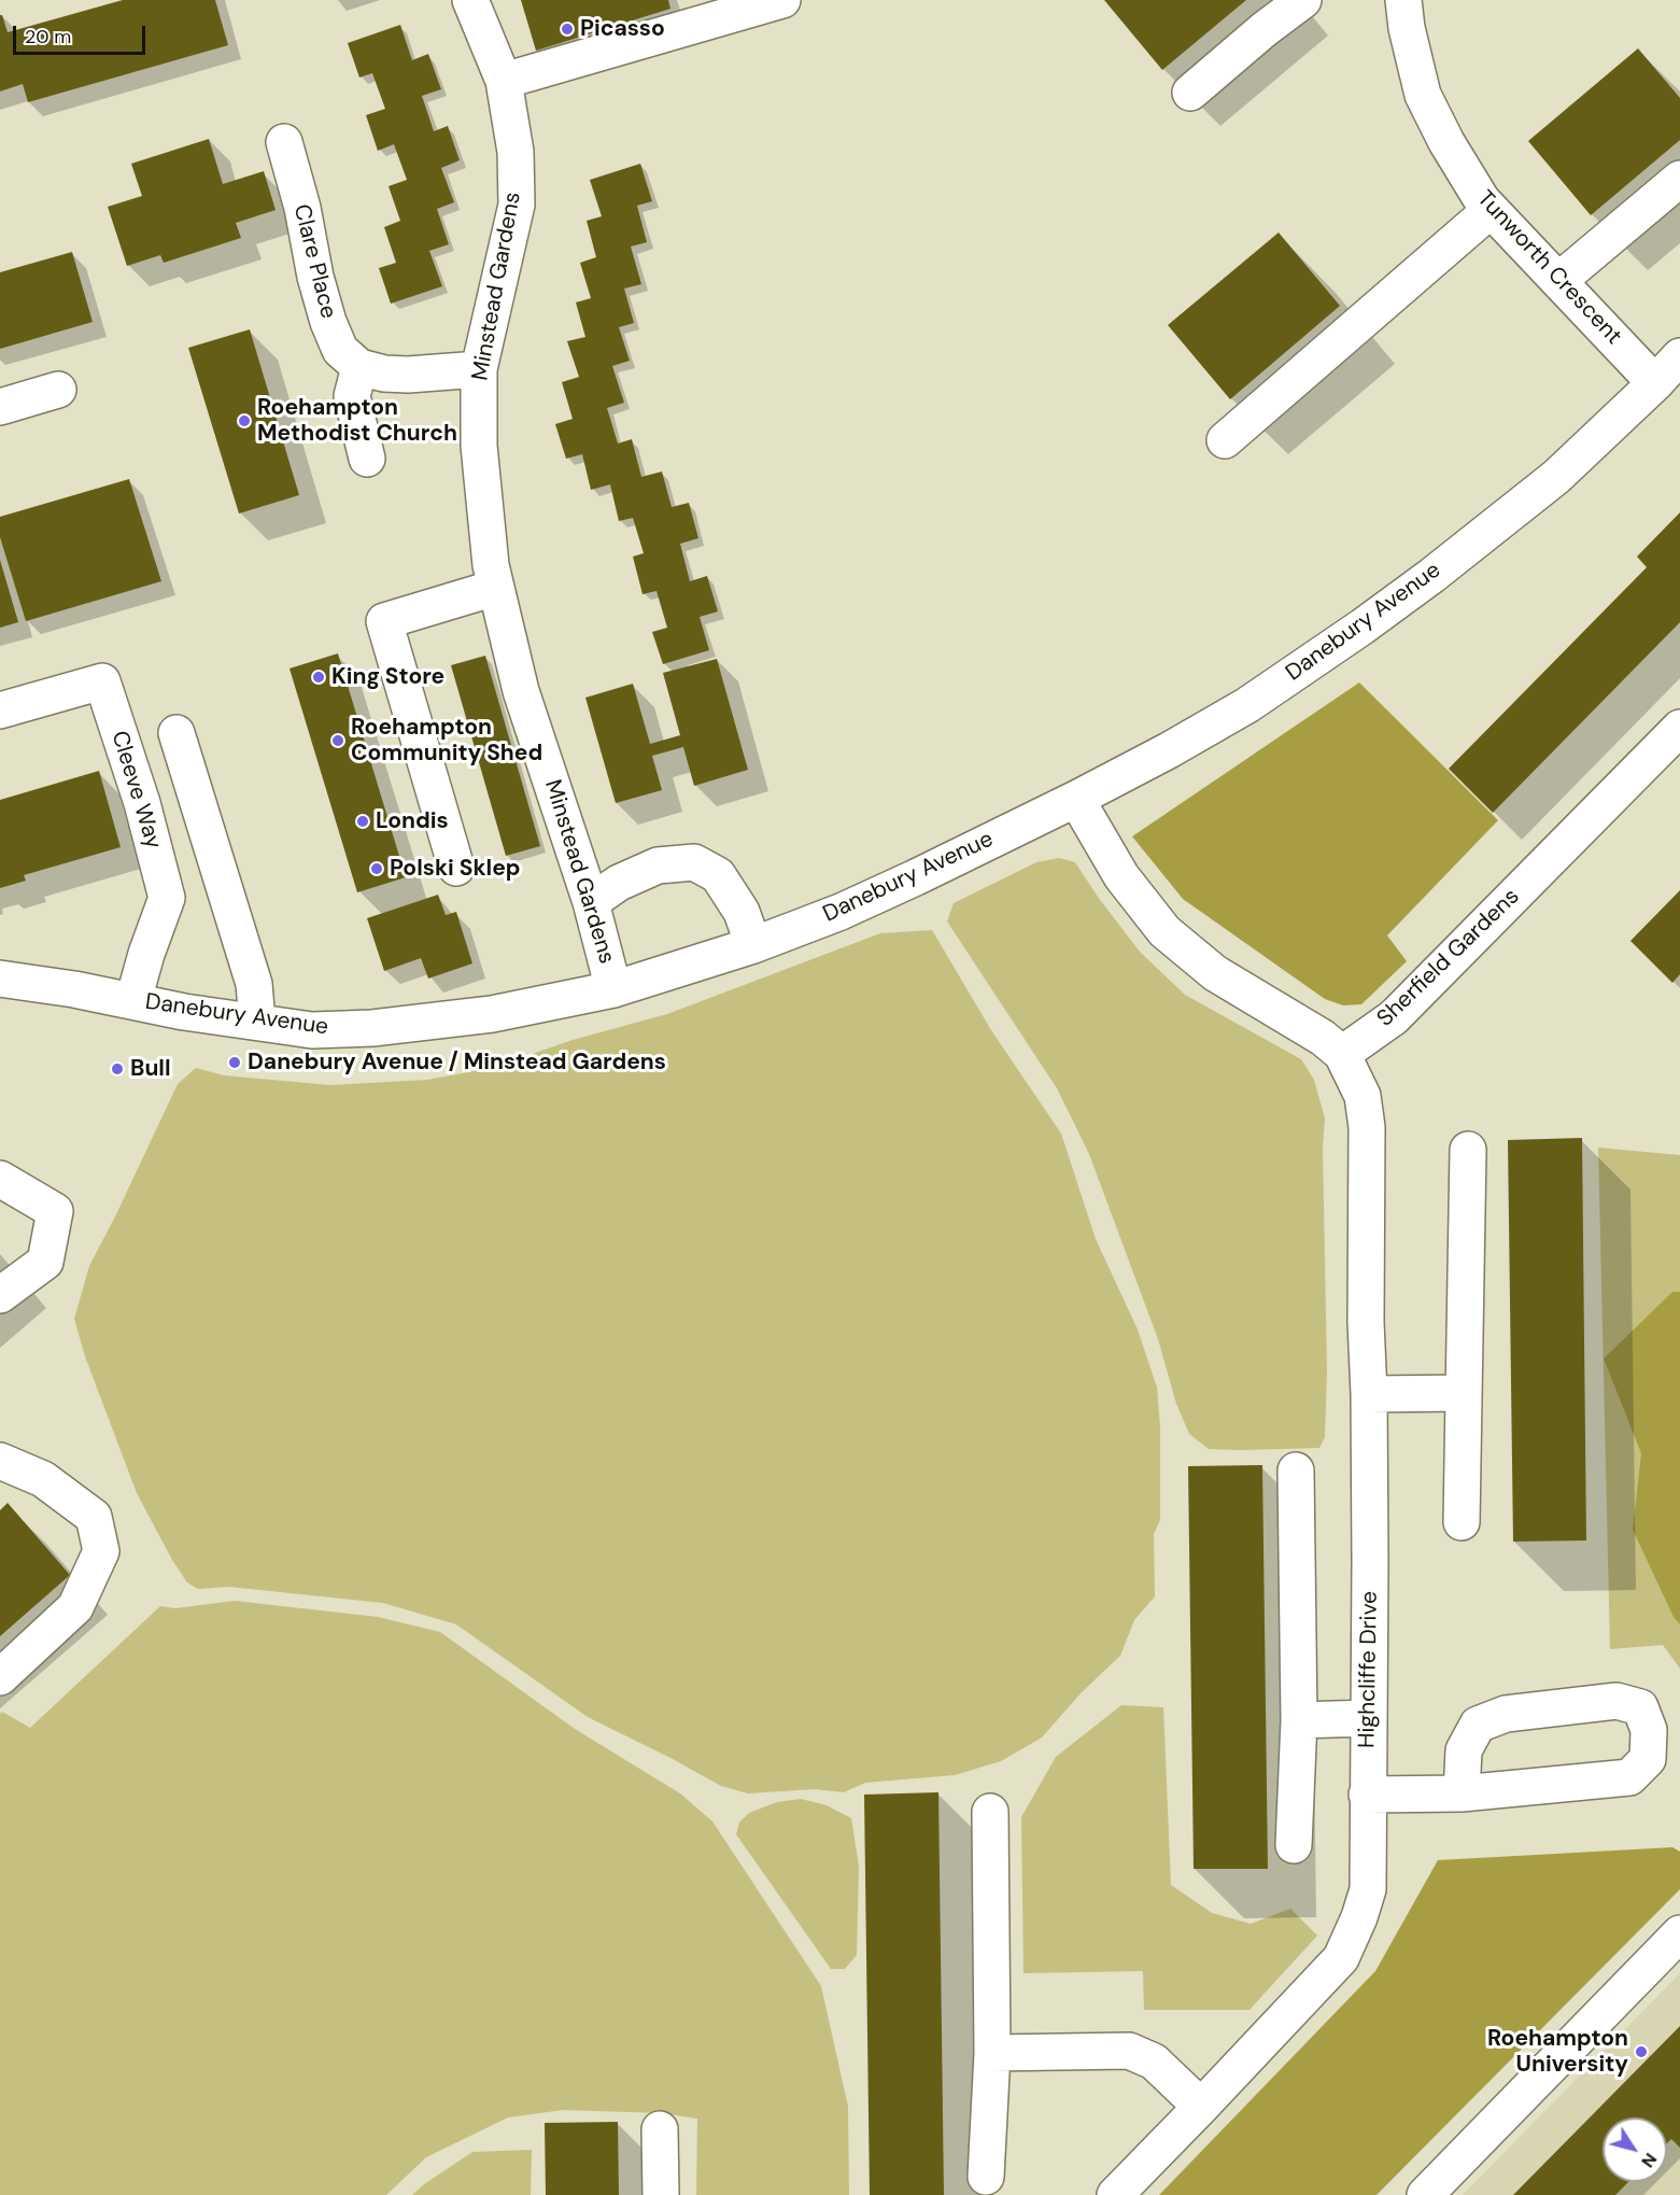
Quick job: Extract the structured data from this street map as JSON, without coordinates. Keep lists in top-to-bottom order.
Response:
{
  "streets": {
    "street": [
      "Clare Place",
      "Tunworth Crescent",
      "Minstead Gardens",
      "Danebury Avenue",
      "Cleeve Way",
      "Sherfield Gardens",
      "Highcliffe Drive"
    ]
  },
  "crossings": [
    ["Tunworth Crescent", "Danebury Avenue"],
    ["Minstead Gardens", "Danebury Avenue"],
    ["Danebury Avenue", "Cleeve Way"],
    ["Sherfield Gardens", "Highcliffe Drive"]
  ],
  "places": [
    "Picasso",
    "Roehampton Methodist Church",
    "King Store",
    "Roehampton Community Shed",
    "Londis",
    "Polski Sklep",
    "Danebury Avenue / Minstead Gardens",
    "Bull",
    "Roehampton University"
  ],
  "scale_bar": "20 m",
  "north": "bottom right"
}
